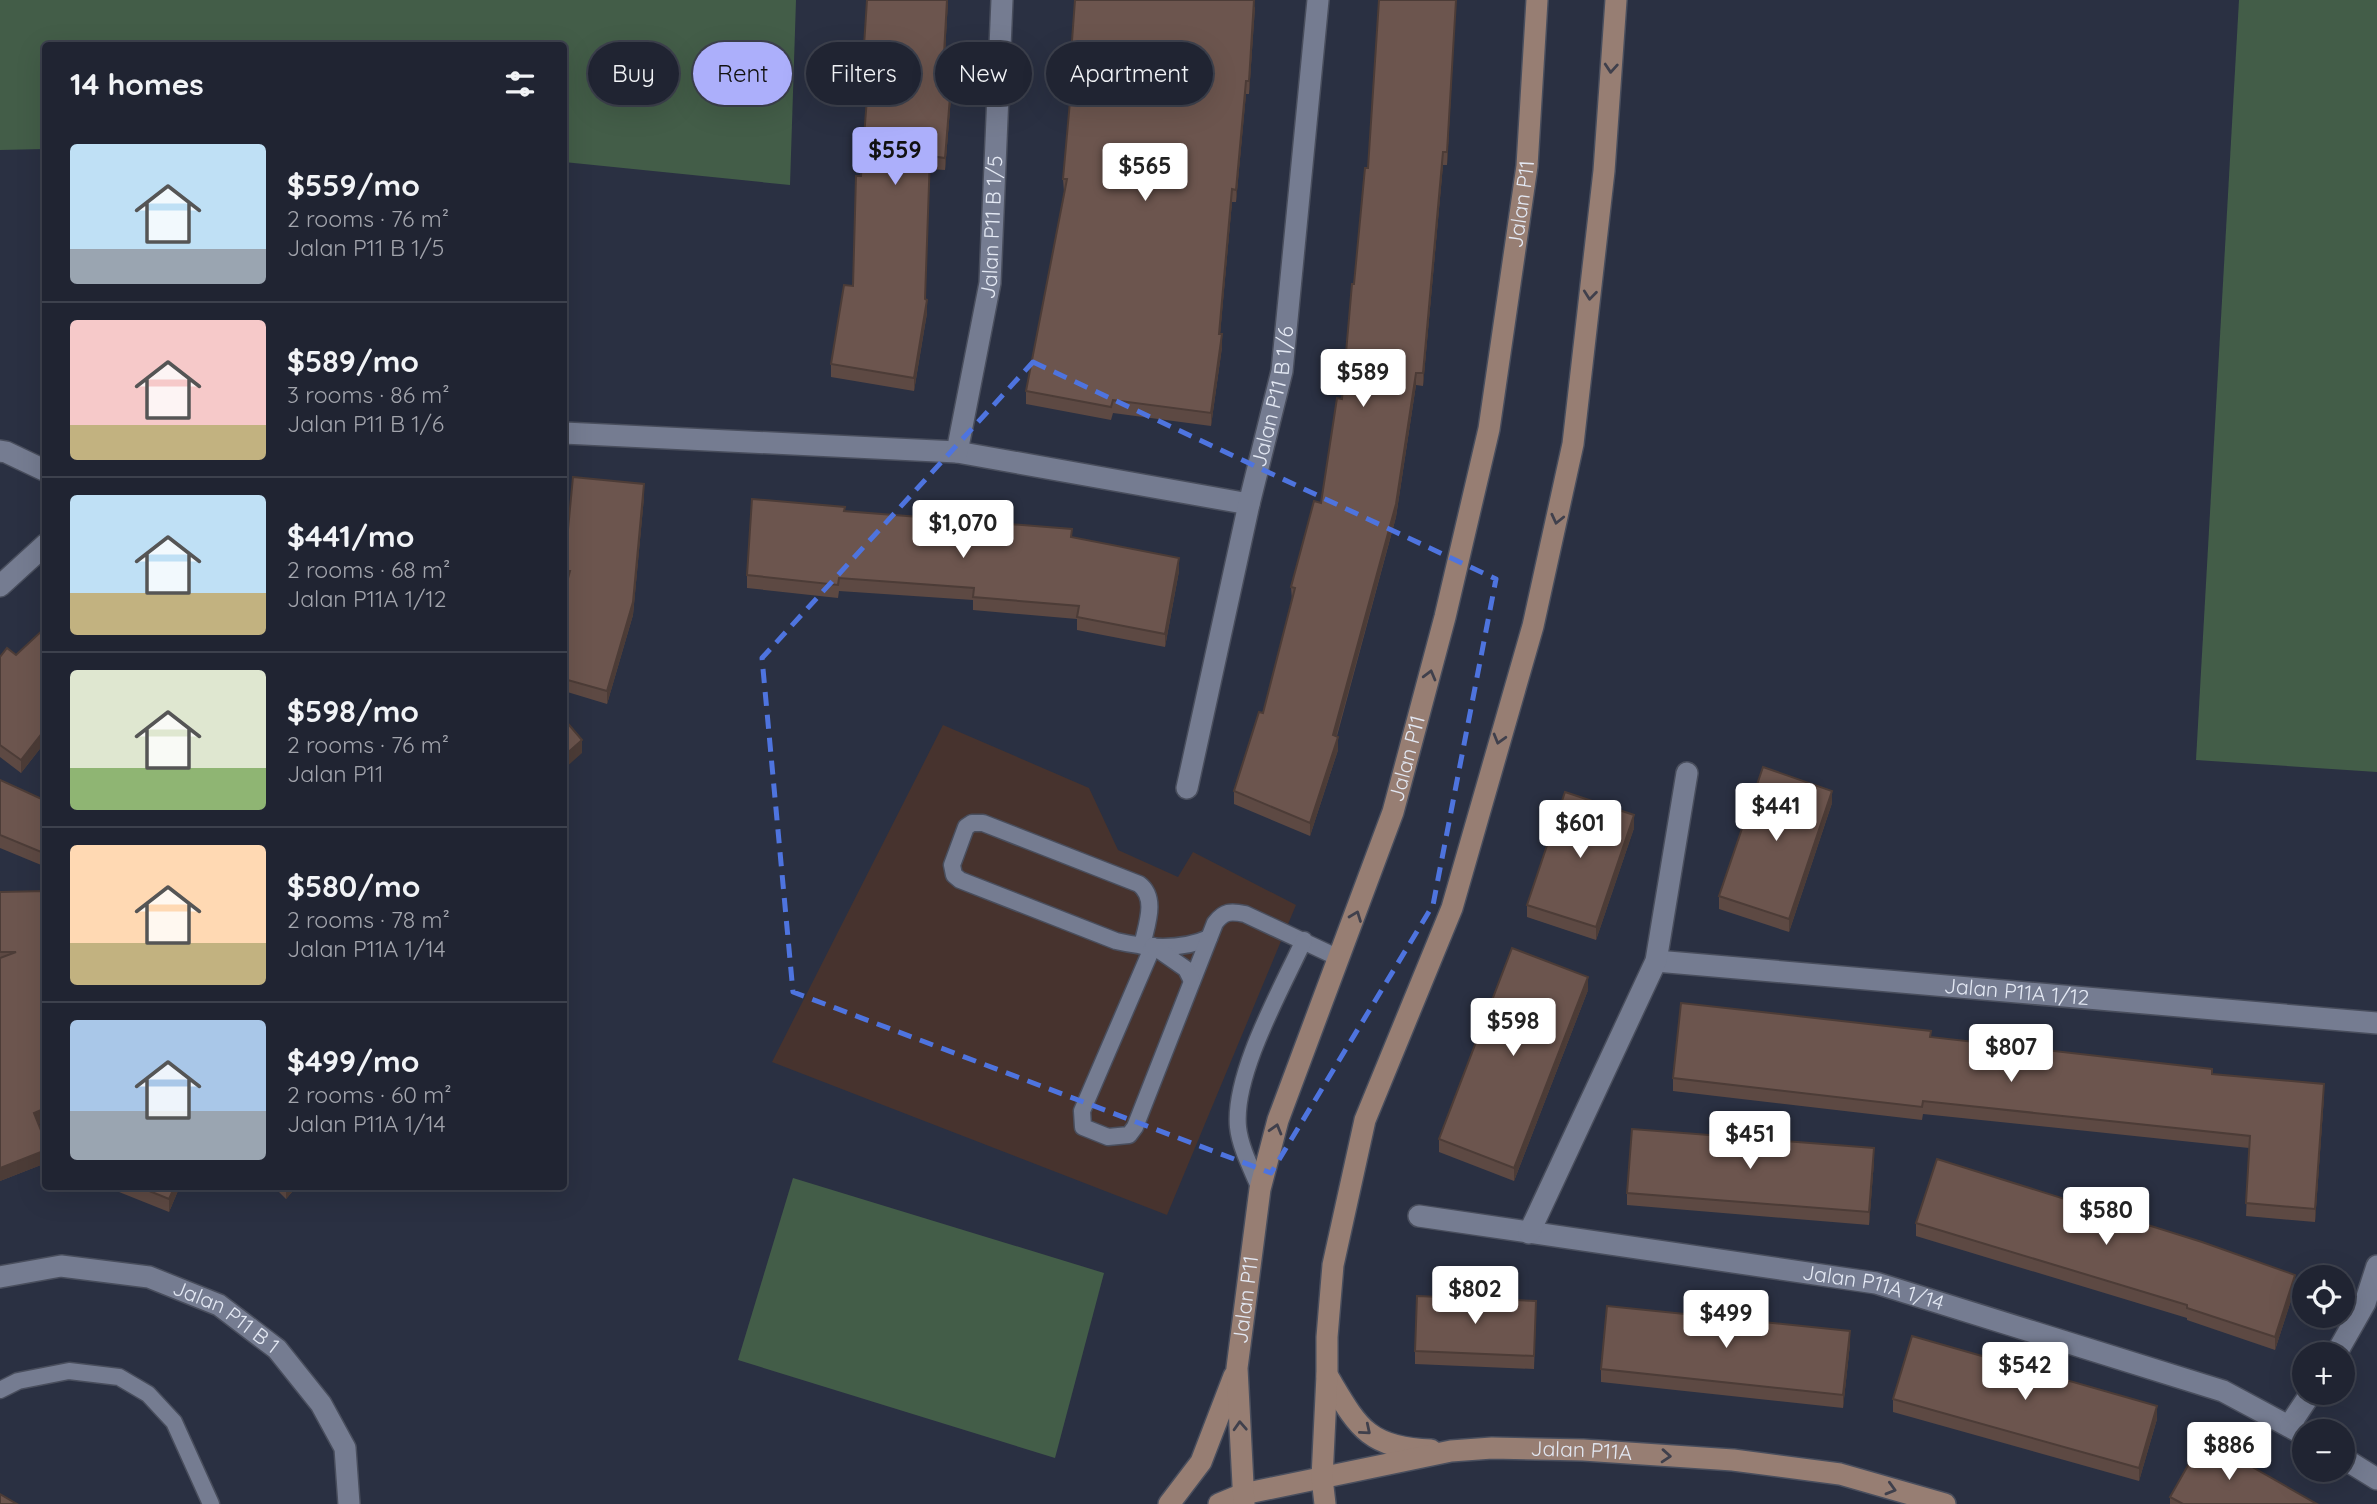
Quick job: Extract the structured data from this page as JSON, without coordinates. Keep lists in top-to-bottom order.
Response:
{
  "streets": {
    "main road": ["Jalan P11", "Jalan P11A"],
    "street": [
      "Jalan P11 B 1/5",
      "Jalan P11 B 1/6",
      "Jalan P11A 1/12",
      "Jalan P11A 1/14",
      "Jalan P11 B 1"
    ]
  },
  "crossings": [
    ["Jalan P11", "Jalan P11A"]
  ],
  "one_way": ["Jalan P11A"],
  "page": {
    "chip": [
      "Buy",
      "Rent",
      "Filters",
      "New",
      "Apartment"
    ],
    "heading": "14 homes",
    "list": [
      {
        "name": "$559/mo",
        "note": "2 rooms · 76 m² · Jalan P11 B 1/5"
      },
      {
        "name": "$589/mo",
        "note": "3 rooms · 86 m² · Jalan P11 B 1/6"
      },
      {
        "name": "$441/mo",
        "note": "2 rooms · 68 m² · Jalan P11A 1/12"
      },
      {
        "name": "$598/mo",
        "note": "2 rooms · 76 m² · Jalan P11"
      },
      {
        "name": "$580/mo",
        "note": "2 rooms · 78 m² · Jalan P11A 1/14"
      },
      {
        "name": "$499/mo",
        "note": "2 rooms · 60 m² · Jalan P11A 1/14"
      }
    ],
    "price": [
      "$559",
      "$565",
      "$589",
      "$1,070",
      "$441",
      "$601",
      "$598",
      "$807",
      "$451",
      "$580",
      "$802",
      "$499",
      "$542",
      "$886"
    ],
    "map_buttons": ["+", "−"]
  }
}
